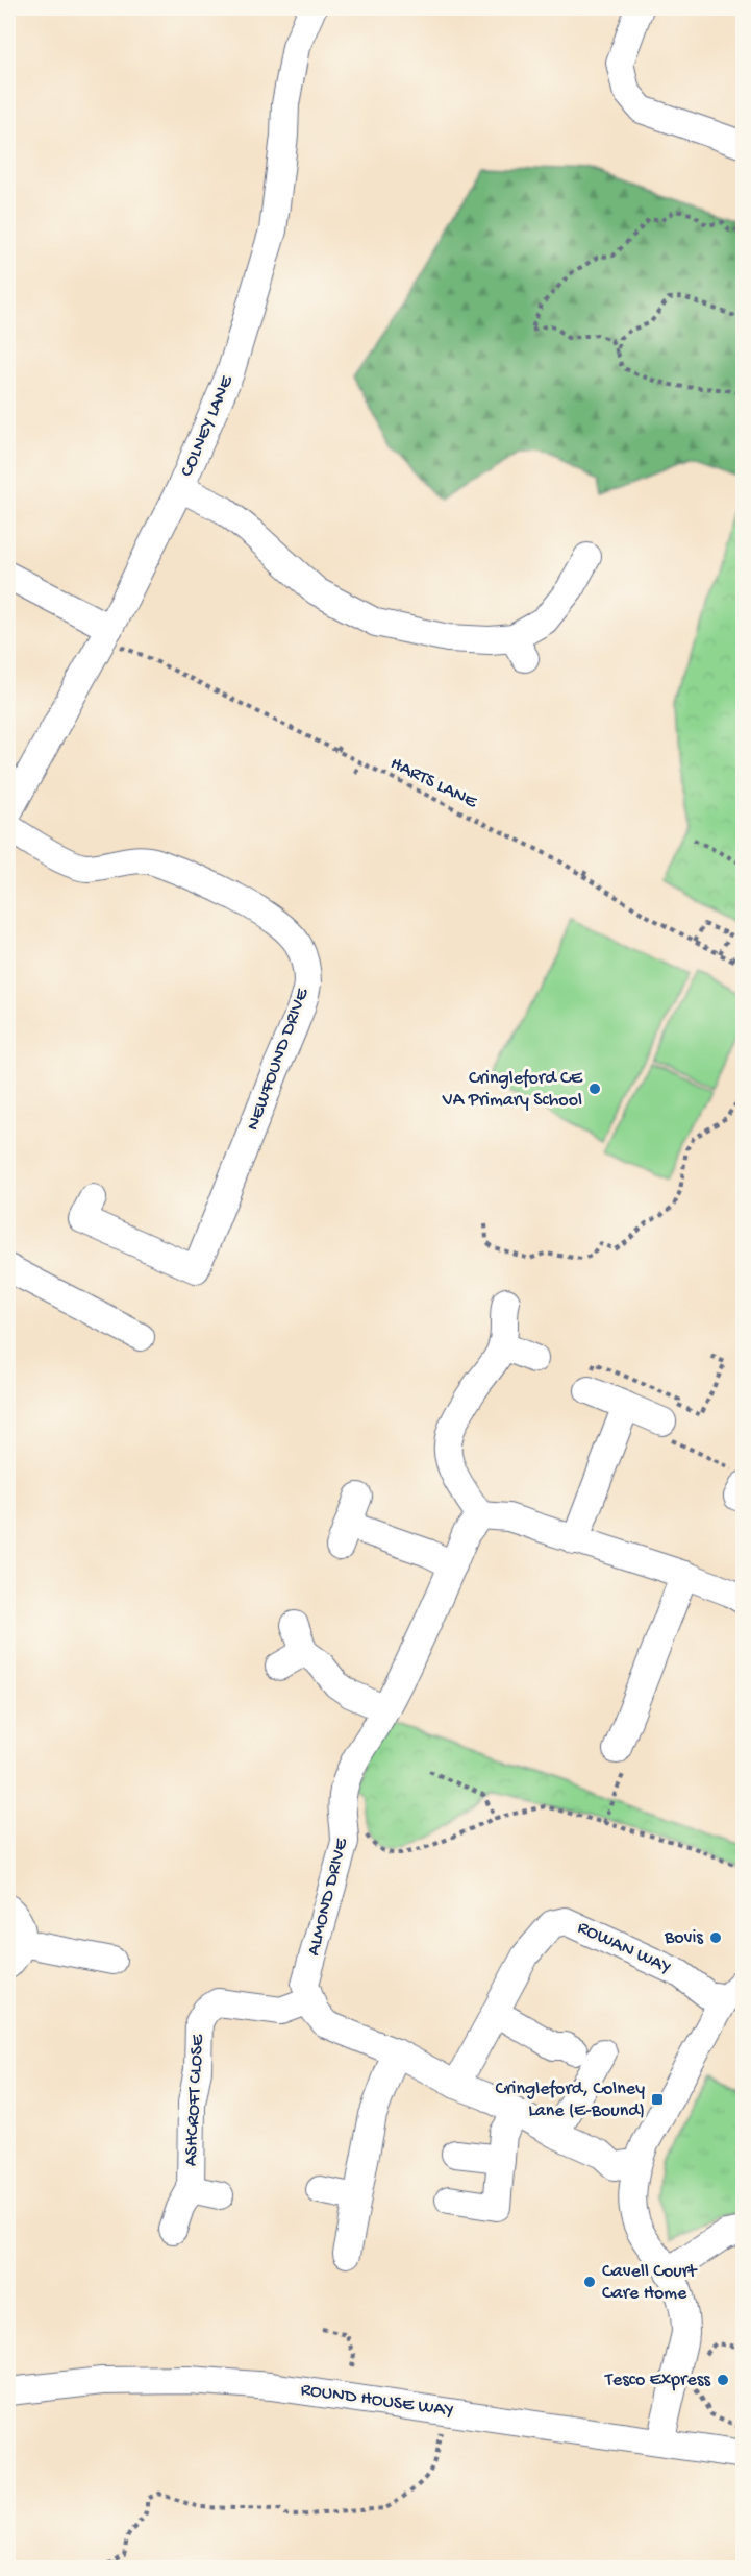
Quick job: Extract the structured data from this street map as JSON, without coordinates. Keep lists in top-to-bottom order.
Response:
{
  "streets": {
    "street": [
      "COLNEY LANE",
      "NEWFOUND DRIVE",
      "ALMOND DRIVE",
      "ROWAN WAY",
      "ASHCROFT CLOSE",
      "ROUND HOUSE WAY"
    ],
    "path": ["HARTS LANE"]
  },
  "crossings": [
    ["COLNEY LANE", "HARTS LANE"],
    ["ALMOND DRIVE", "ASHCROFT CLOSE"]
  ],
  "places": {
    "other": [
      "Cringleford CE VA Primary School",
      "Bovis",
      "Cavell Court Care Home",
      "Tesco Express"
    ],
    "transit": ["Cringleford, Colney Lane (E-Bound)"]
  }
}
